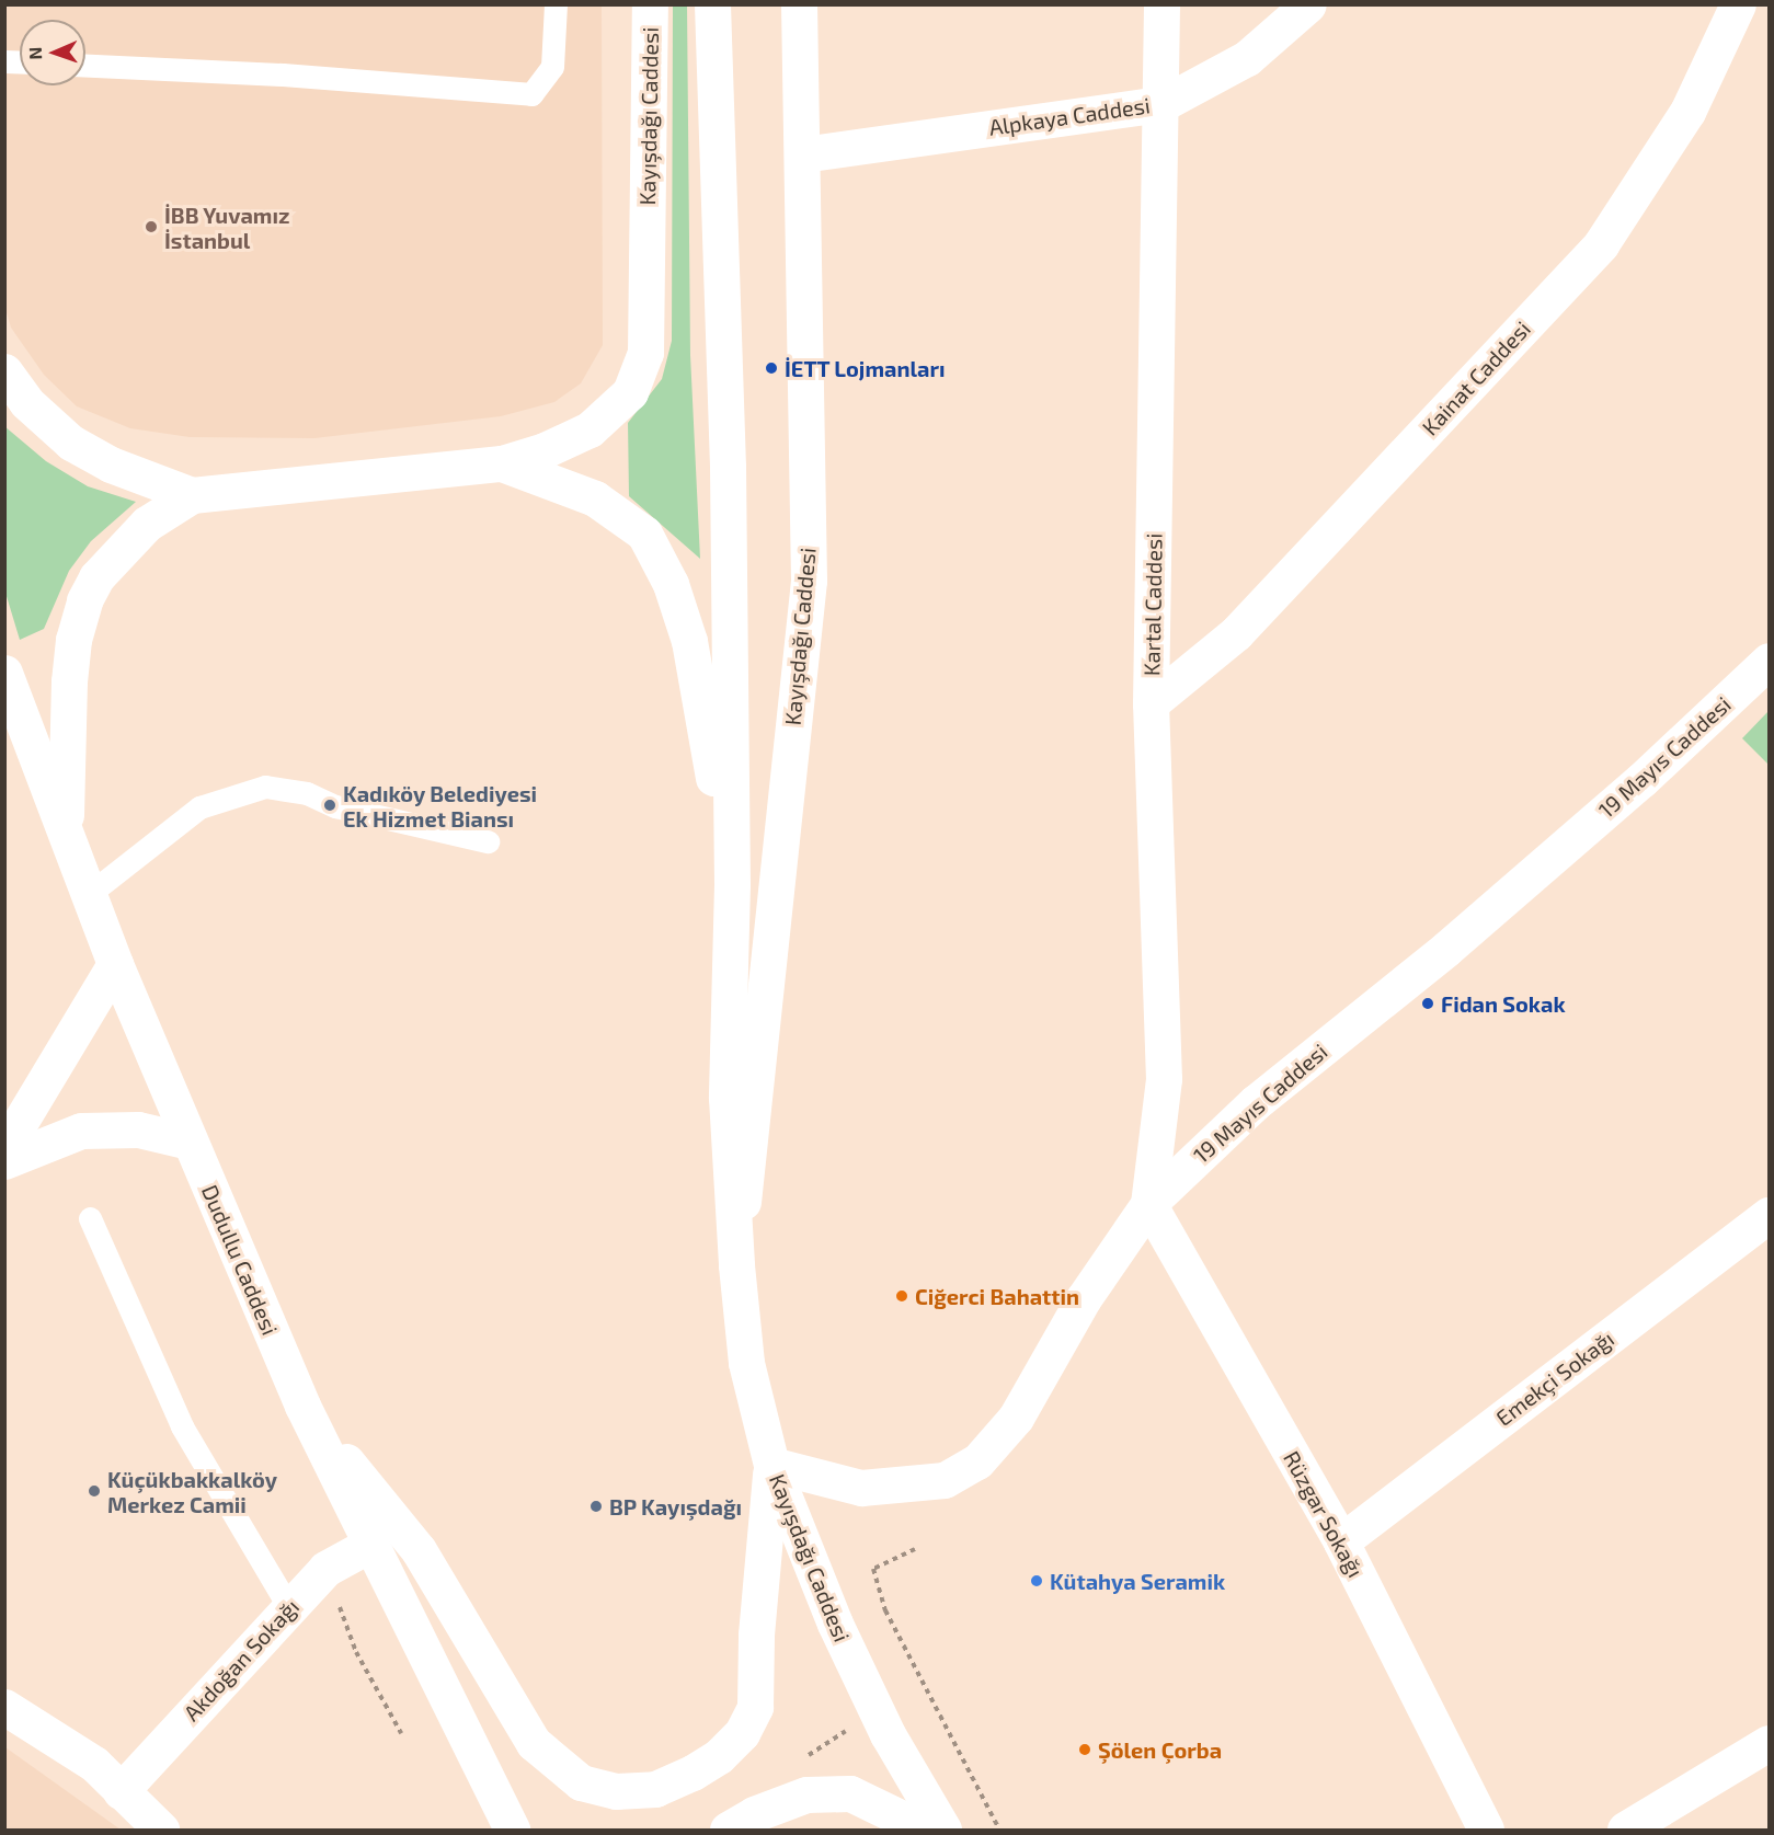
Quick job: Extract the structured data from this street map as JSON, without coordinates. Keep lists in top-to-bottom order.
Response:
{
  "streets": {
    "street": [
      "Kayışdağı Caddesi",
      "Alpkaya Caddesi",
      "Kainat Caddesi",
      "Kartal Caddesi",
      "19 Mayıs Caddesi",
      "Dudullu Caddesi",
      "Emekçi Sokağı",
      "Rüzgar Sokağı",
      "Akdoğan Sokağı"
    ]
  },
  "crossings": [
    ["Kayışdağı Caddesi", "Alpkaya Caddesi"],
    ["Kayışdağı Caddesi", "19 Mayıs Caddesi"],
    ["Alpkaya Caddesi", "Kartal Caddesi"],
    ["Kainat Caddesi", "Kartal Caddesi"],
    ["Kartal Caddesi", "19 Mayıs Caddesi"],
    ["Kartal Caddesi", "Rüzgar Sokağı"],
    ["19 Mayıs Caddesi", "Rüzgar Sokağı"],
    ["Dudullu Caddesi", "Akdoğan Sokağı"],
    ["Emekçi Sokağı", "Rüzgar Sokağı"]
  ],
  "places": [
    "İBB Yuvamız İstanbul",
    "İETT Lojmanları",
    "Kadıköy Belediyesi Ek Hizmet Biansı",
    "Fidan Sokak",
    "Ciğerci Bahattin",
    "Küçükbakkalköy Merkez Camii",
    "BP Kayışdağı",
    "Kütahya Seramik",
    "Şölen Çorba"
  ],
  "north": "left"
}
